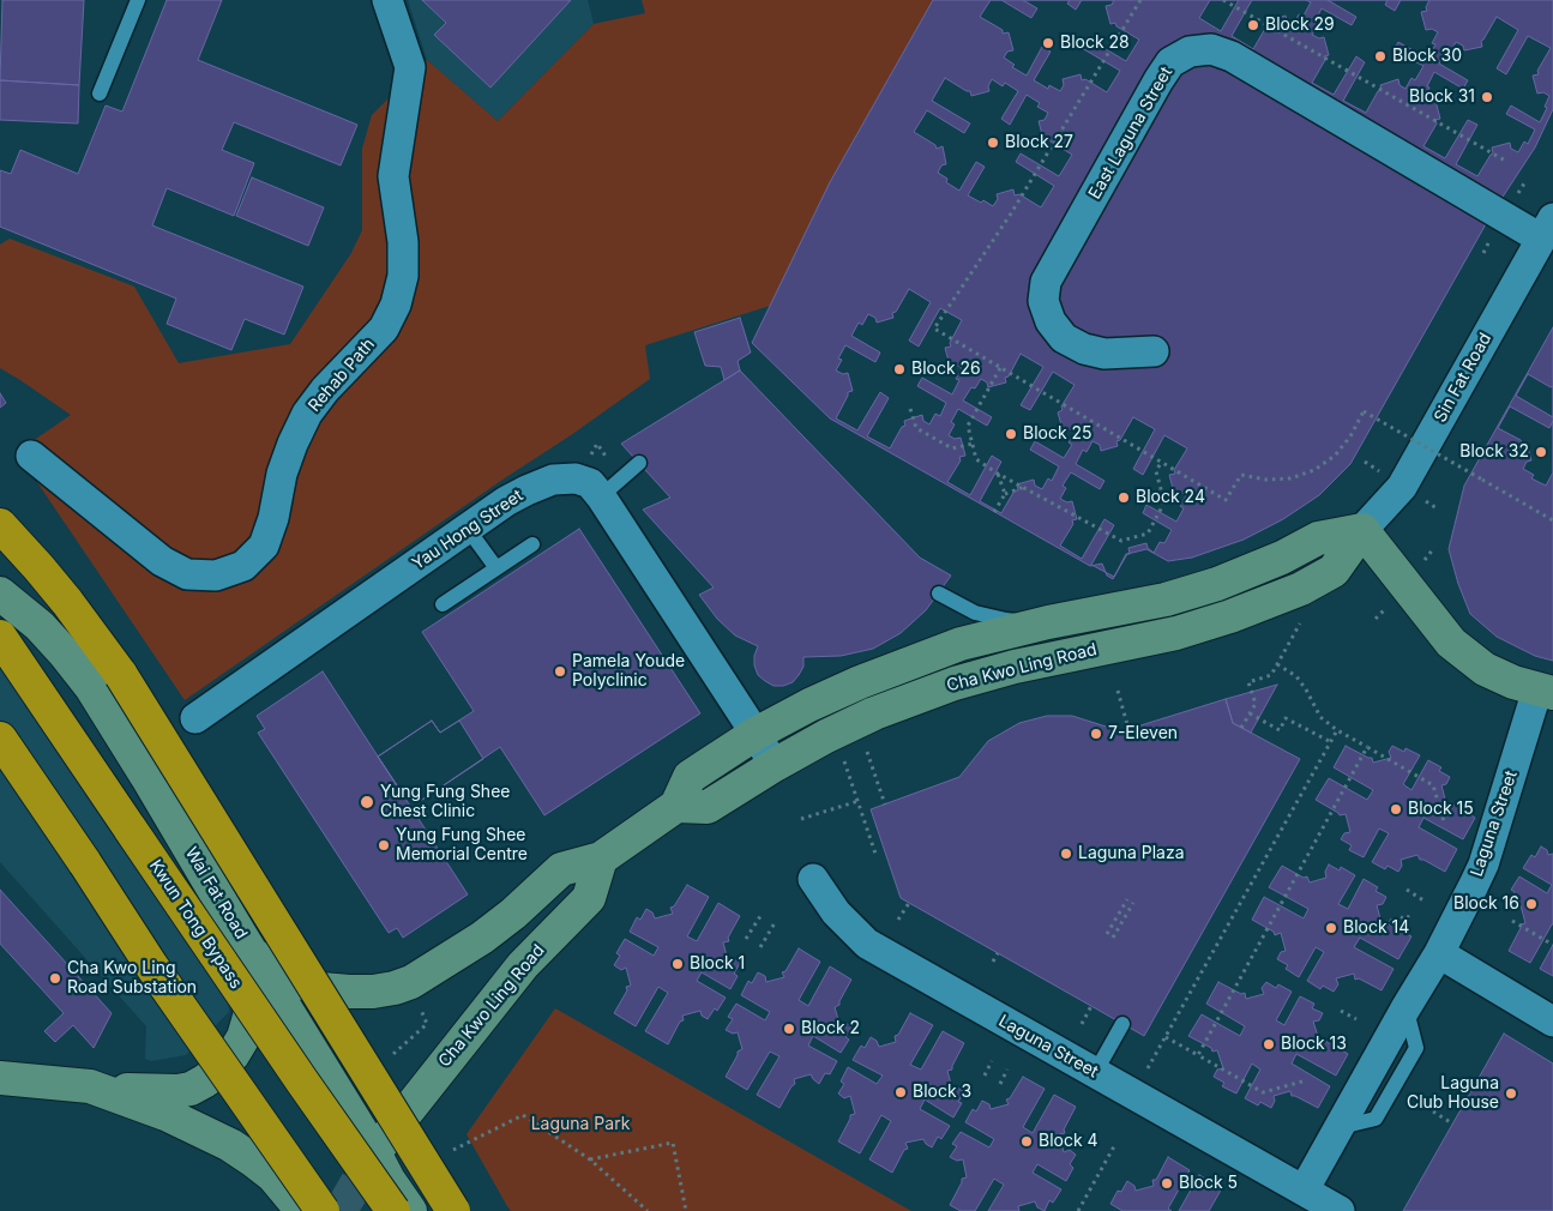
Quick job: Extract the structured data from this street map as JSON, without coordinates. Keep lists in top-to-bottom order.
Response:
{
  "streets": {
    "highway": ["Kwun Tong Bypass"],
    "street": [
      "East Laguna Street",
      "Rehab Path",
      "Sin Fat Road",
      "Yau Hong Street",
      "Cha Kwo Ling Road",
      "Laguna Street",
      "Wai Fat Road"
    ]
  },
  "crossings": [
    ["East Laguna Street", "Sin Fat Road"],
    ["Sin Fat Road", "Cha Kwo Ling Road"],
    ["Yau Hong Street", "Cha Kwo Ling Road"],
    ["Cha Kwo Ling Road", "Wai Fat Road"]
  ],
  "parks": ["Laguna Park"],
  "places": [
    "Block 29",
    "Block 28",
    "Block 30",
    "Block 31",
    "Block 27",
    "Block 26",
    "Block 25",
    "Block 32",
    "Block 24",
    "Pamela Youde Polyclinic",
    "7-Eleven",
    "Yung Fung Shee Chest Clinic",
    "Block 15",
    "Yung Fung Shee Memorial Centre",
    "Laguna Plaza",
    "Block 16",
    "Block 14",
    "Block 1",
    "Cha Kwo Ling Road Substation",
    "Block 2",
    "Block 13",
    "Block 3",
    "Laguna Club House",
    "Block 4",
    "Block 5"
  ]
}
